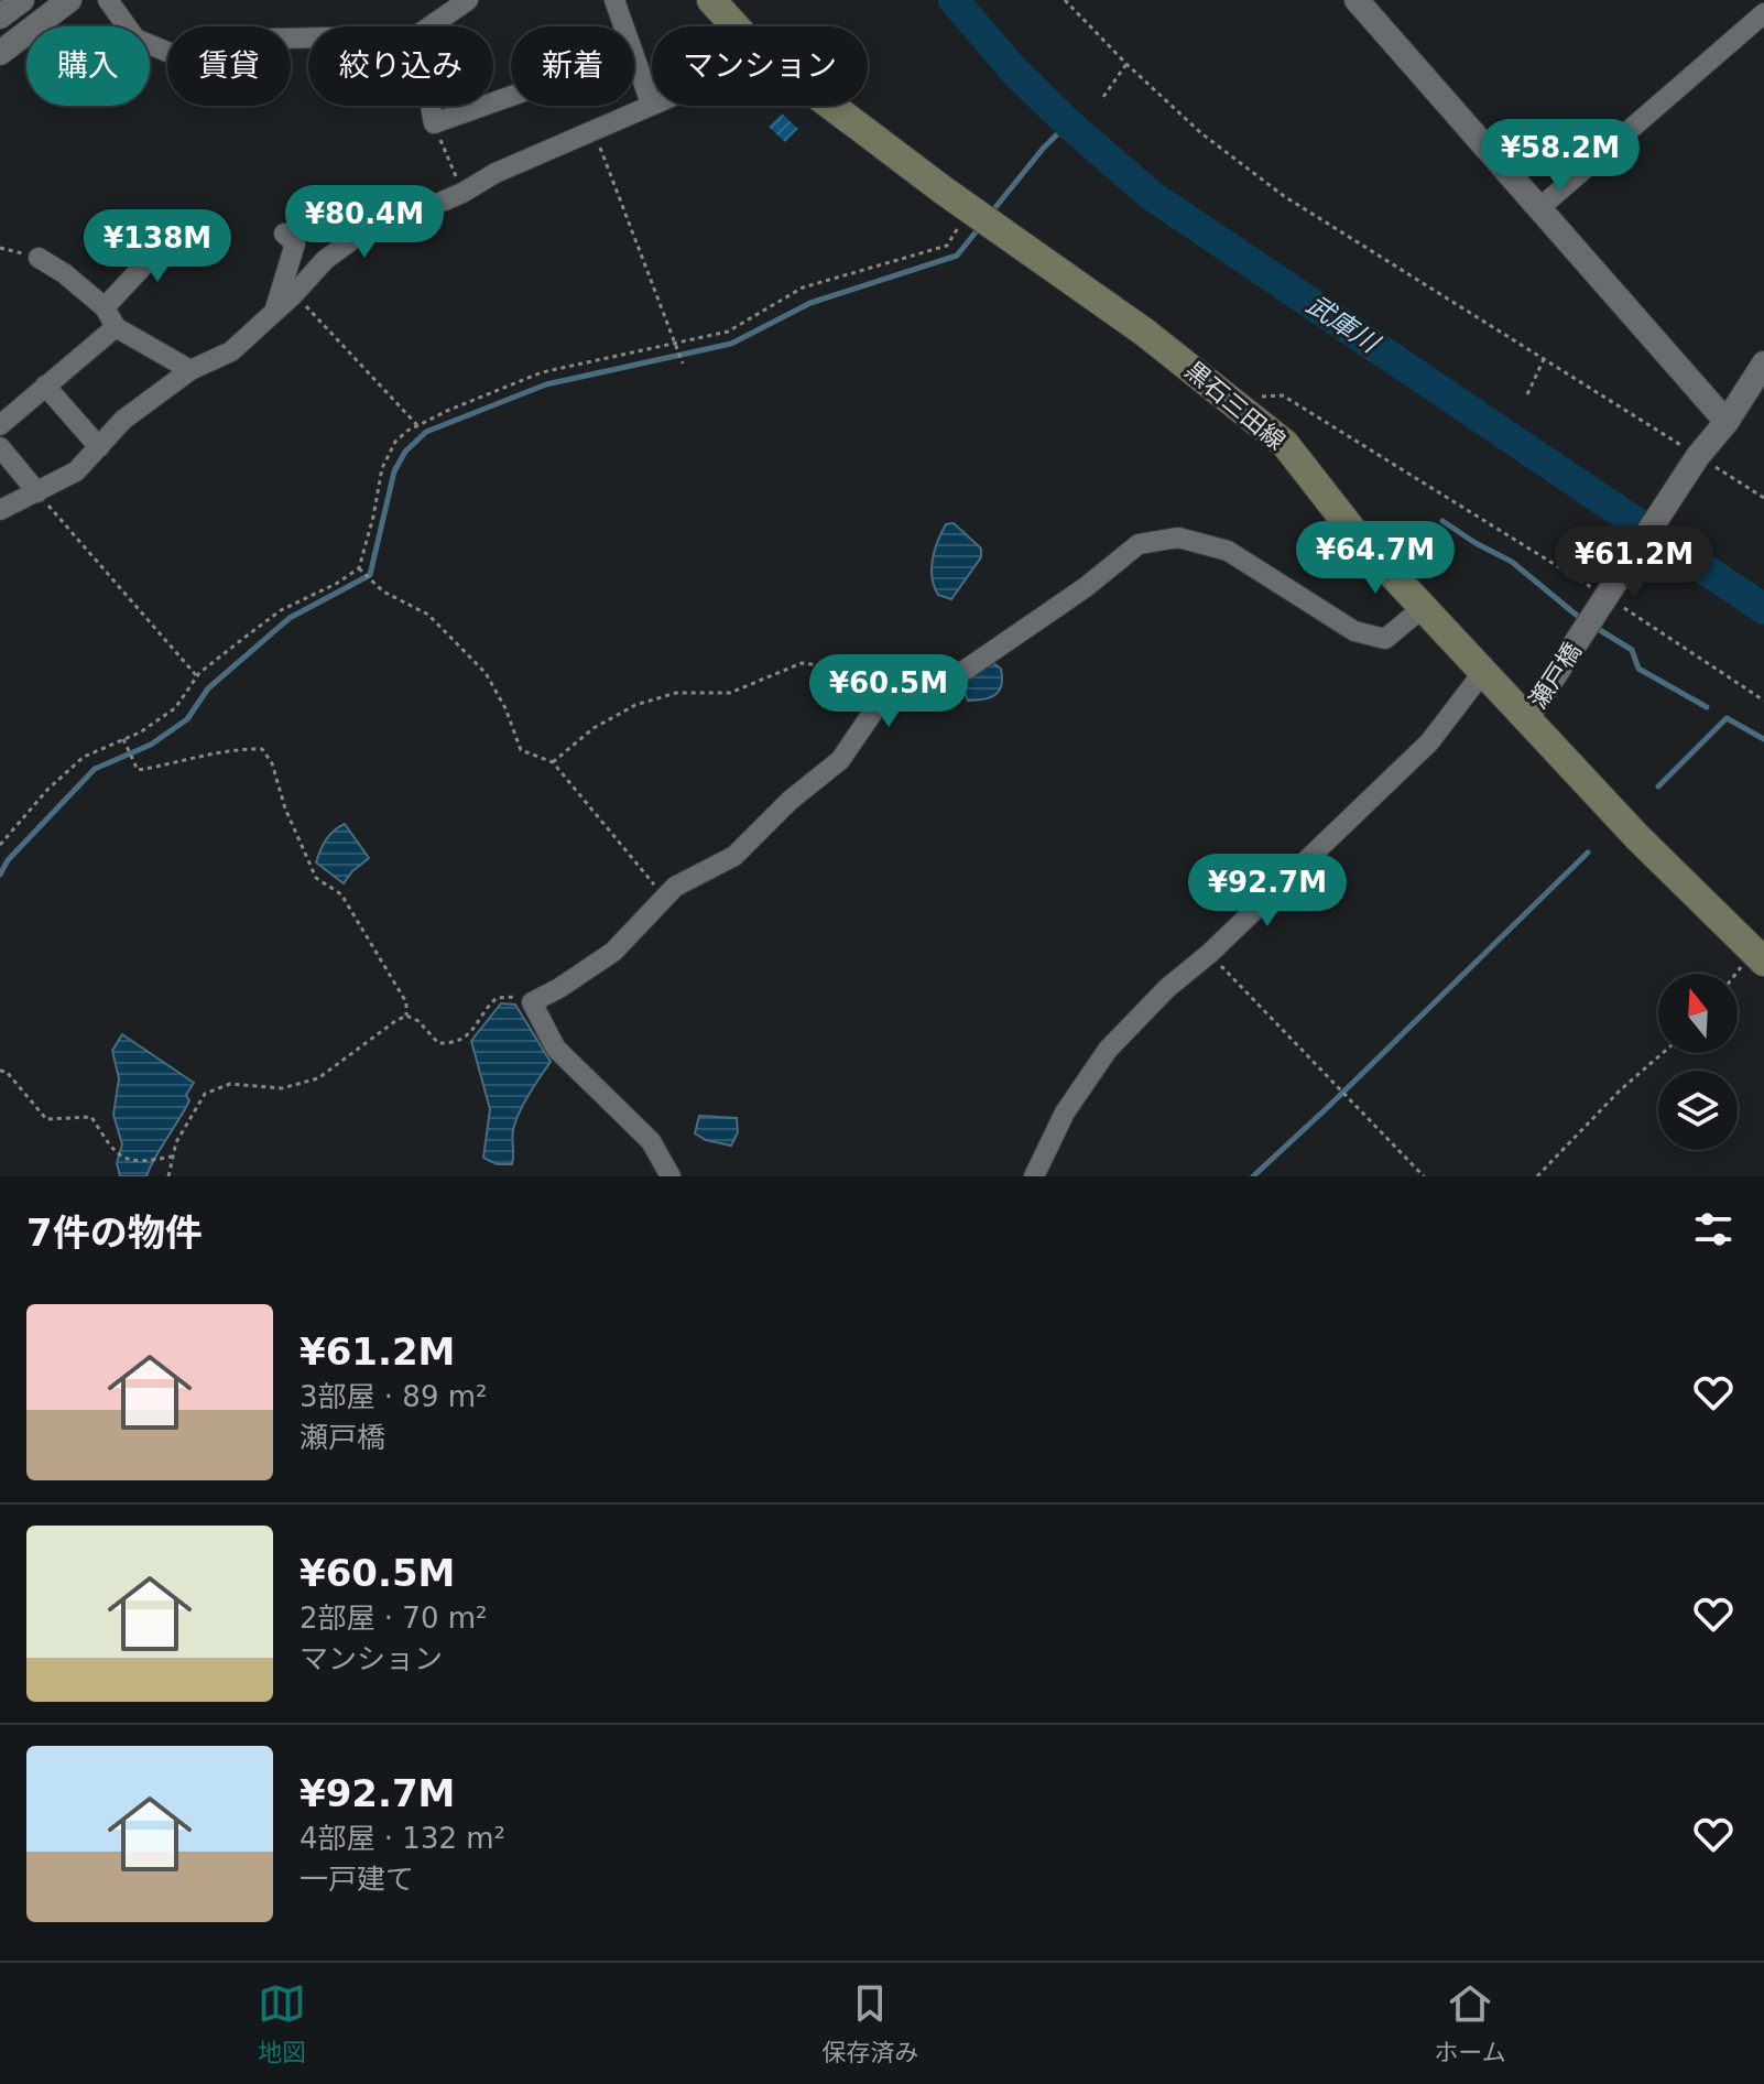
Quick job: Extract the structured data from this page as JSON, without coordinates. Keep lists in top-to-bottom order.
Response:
{
  "streets": {
    "main road": ["黒石三田線"],
    "street": ["瀬戸橋"]
  },
  "crossings": [
    ["黒石三田線", "瀬戸橋"]
  ],
  "water": ["武庫川"],
  "north": "top",
  "page": {
    "chip": [
      "購入",
      "賃貸",
      "絞り込み",
      "新着",
      "マンション"
    ],
    "price": [
      "¥58.2M",
      "¥80.4M",
      "¥138M",
      "¥64.7M",
      "¥61.2M",
      "¥60.5M",
      "¥92.7M"
    ],
    "heading": "7件の物件",
    "list": [
      {
        "name": "¥61.2M",
        "note": "3部屋 · 89 m² · 瀬戸橋"
      },
      {
        "name": "¥60.5M",
        "note": "2部屋 · 70 m² · マンション"
      },
      {
        "name": "¥92.7M",
        "note": "4部屋 · 132 m² · 一戸建て"
      }
    ],
    "tabs": ["地図", "保存済み", "ホーム"]
  }
}
